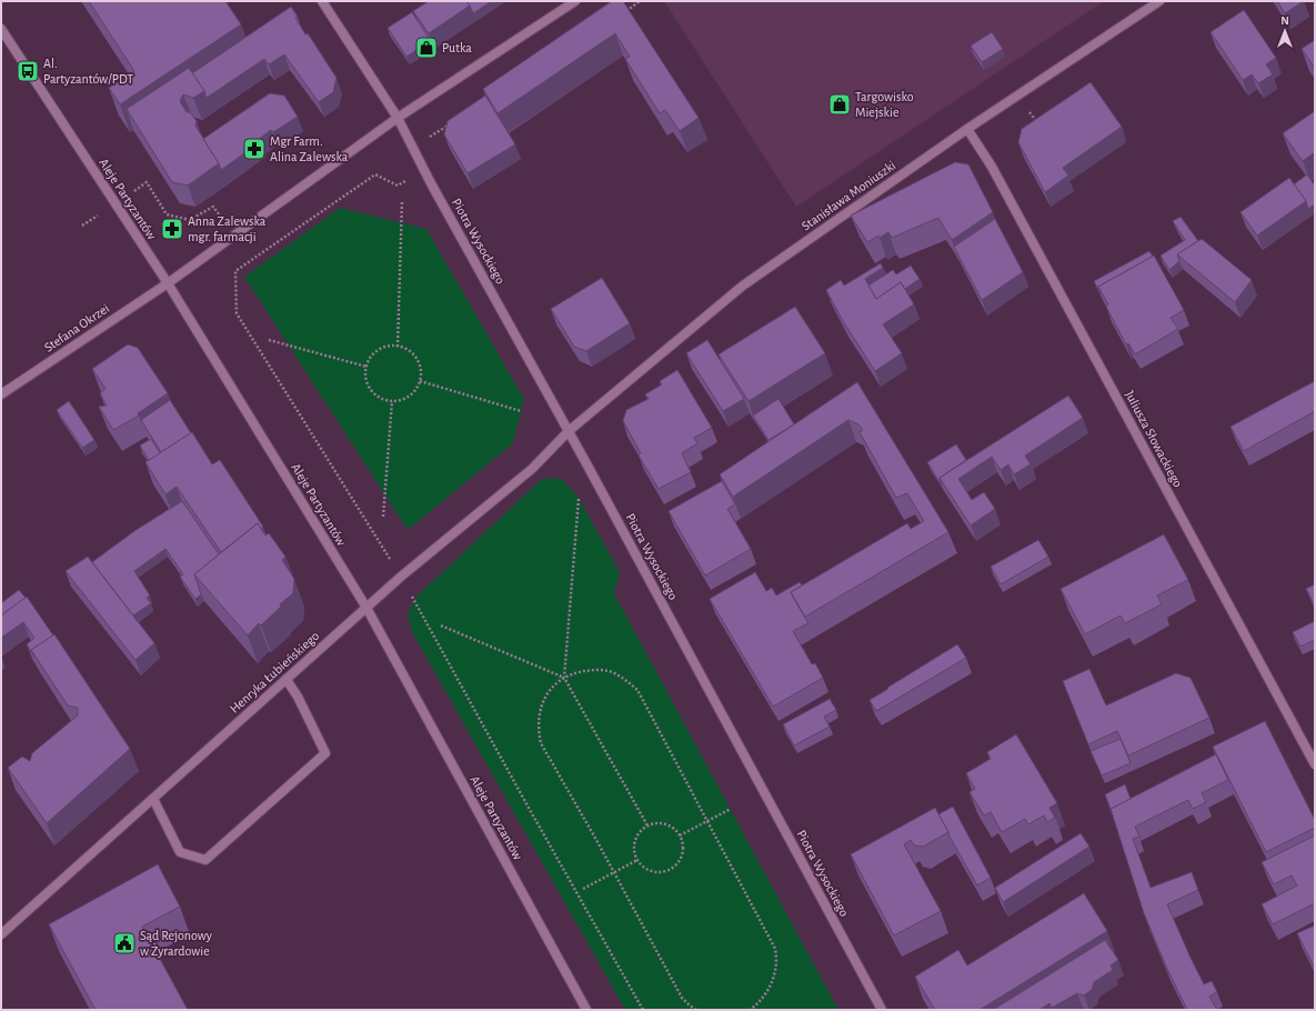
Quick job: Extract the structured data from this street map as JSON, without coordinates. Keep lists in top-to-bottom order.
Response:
{
  "streets": {
    "street": [
      "Stanisława Moniuszki",
      "Aleje Partyzantów",
      "Piotra Wysockiego",
      "Stefana Okrzei",
      "Juliusza Słowackiego",
      "Henryka Łubieńskiego"
    ]
  },
  "crossings": [
    ["Stanisława Moniuszki", "Piotra Wysockiego"],
    ["Stanisława Moniuszki", "Juliusza Słowackiego"],
    ["Stanisława Moniuszki", "Henryka Łubieńskiego"],
    ["Aleje Partyzantów", "Stefana Okrzei"],
    ["Aleje Partyzantów", "Henryka Łubieńskiego"],
    ["Piotra Wysockiego", "Henryka Łubieńskiego"]
  ],
  "places": {
    "shop": ["Putka", "Targowisko Miejskie"],
    "bus stop": ["Al. Partyzantów/PDT"],
    "pharmacy": ["Mgr Farm. Alina Zalewska", "Anna Zalewska mgr. farmacji"],
    "public building": ["Sąd Rejonowy w Żyrardowie"]
  },
  "north": "top"
}
